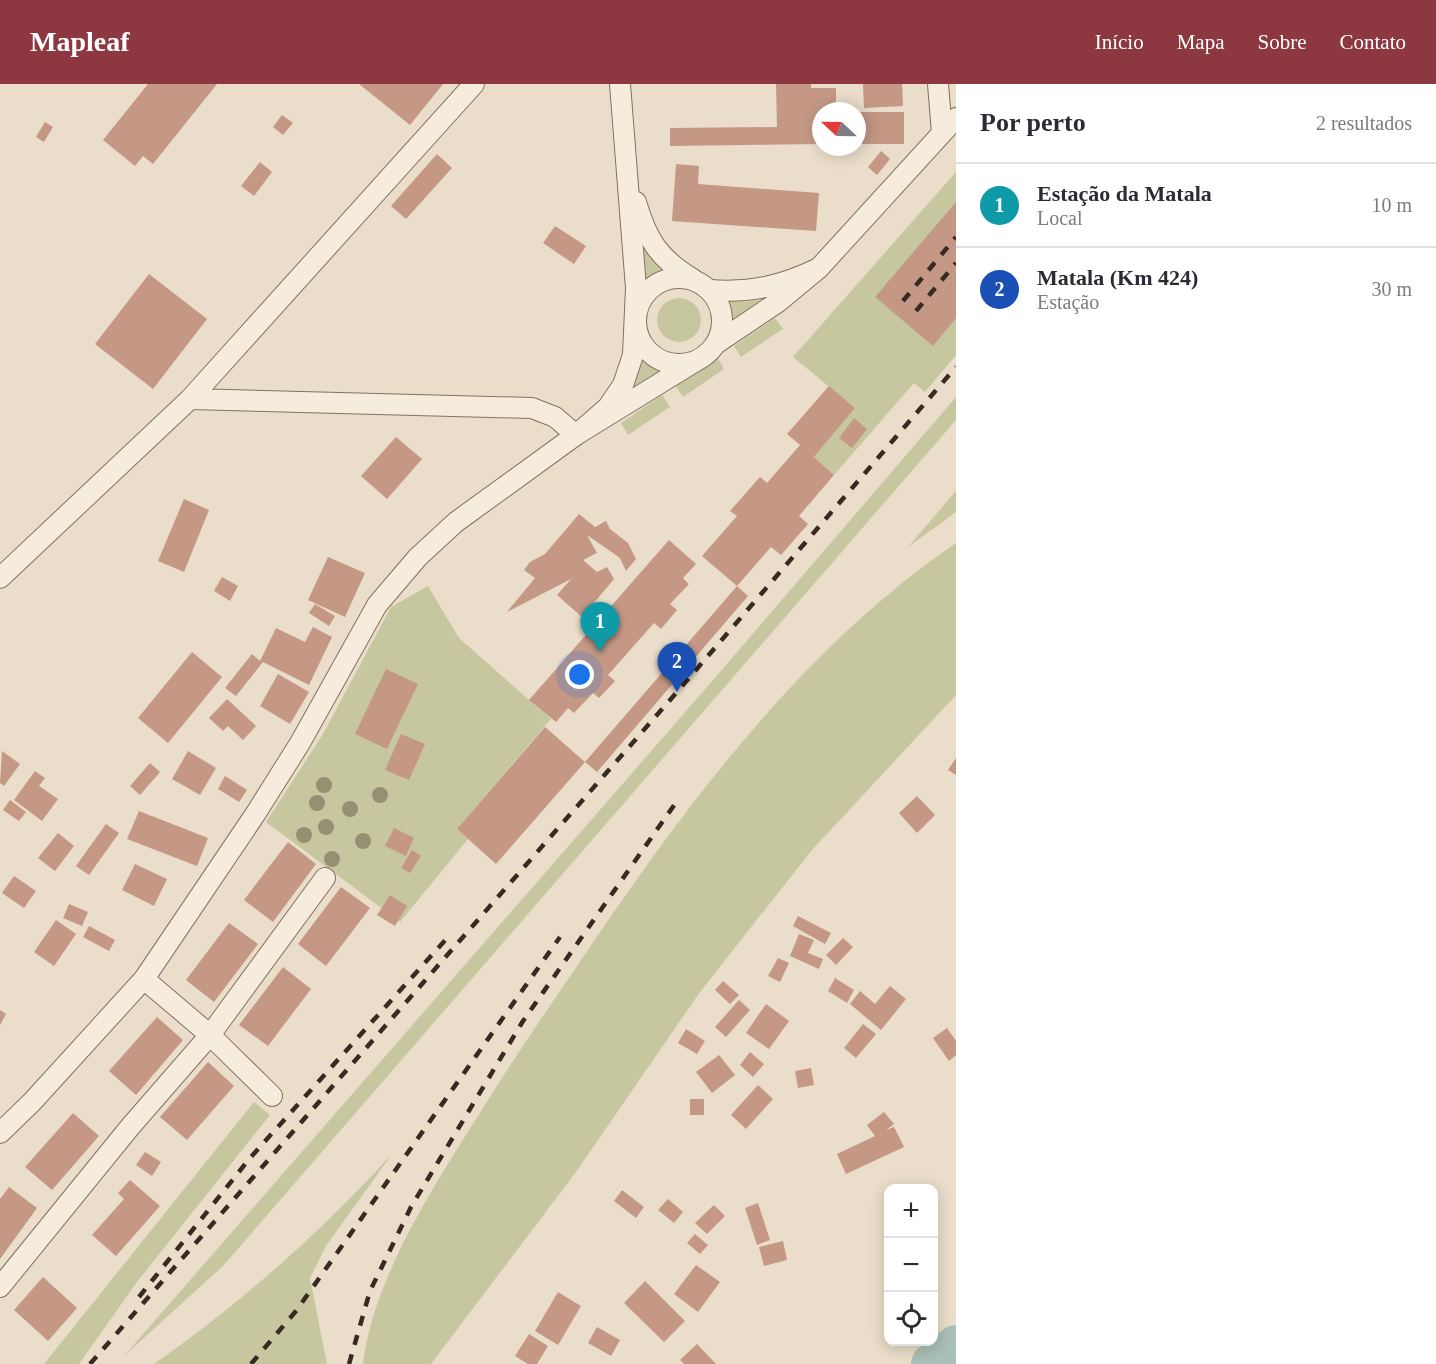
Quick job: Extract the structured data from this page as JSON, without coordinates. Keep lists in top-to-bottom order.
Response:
{
  "north": "left",
  "page": {
    "header": "Mapleaf",
    "nav": [
      "Início",
      "Mapa",
      "Sobre",
      "Contato"
    ],
    "heading": ["Por perto", "2 resultados"],
    "list": [
      {
        "mark": "1",
        "name": "Estação da Matala",
        "note": "Local",
        "value": "10 m"
      },
      {
        "mark": "2",
        "name": "Matala (Km 424)",
        "note": "Estação",
        "value": "30 m"
      }
    ],
    "pins": ["1", "2"],
    "map_buttons": ["+", "−"]
  }
}
